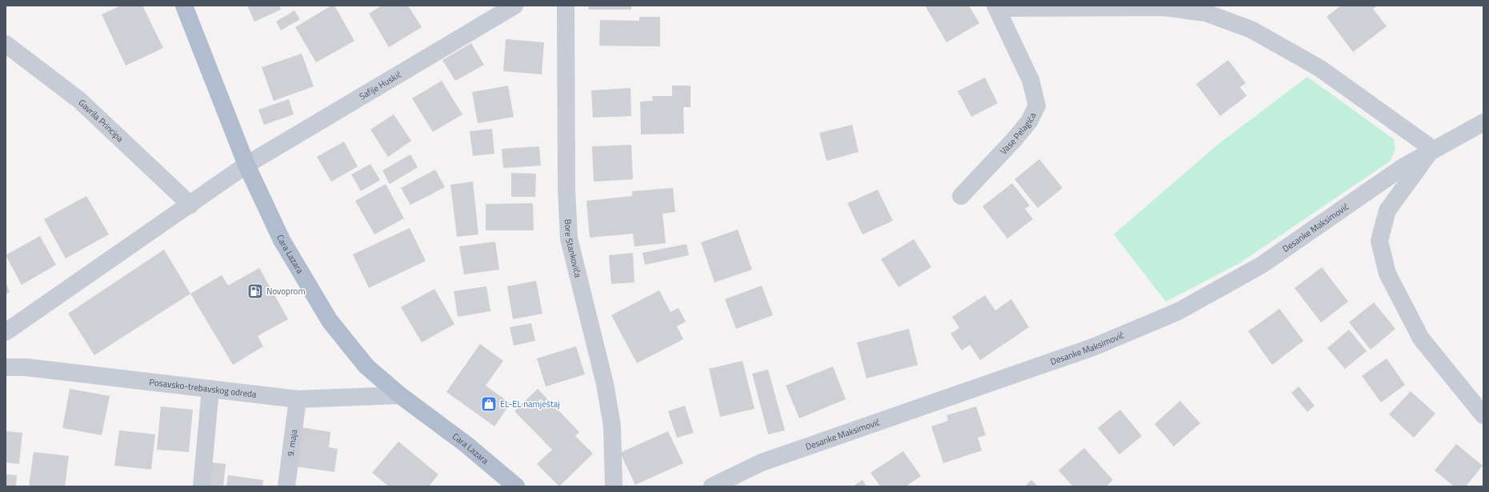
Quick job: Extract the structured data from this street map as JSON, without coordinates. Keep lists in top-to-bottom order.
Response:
{
  "streets": {
    "main road": ["Cara Lazara"],
    "street": [
      "Safije Huskić",
      "Gavrila Principa",
      "Vase Pelagića",
      "Desanke Maksimović",
      "Bore Stankovića",
      "Posavsko-trebavskog odreda",
      "9. maja"
    ]
  },
  "crossings": [
    ["Safije Huskić", "Gavrila Principa"],
    ["Safije Huskić", "Cara Lazara"],
    ["Cara Lazara", "Posavsko-trebavskog odreda"],
    ["Posavsko-trebavskog odreda", "9. maja"]
  ],
  "places": {
    "fuel station": ["Novoprom"],
    "shop": ["EL-EL namještaj"]
  }
}
